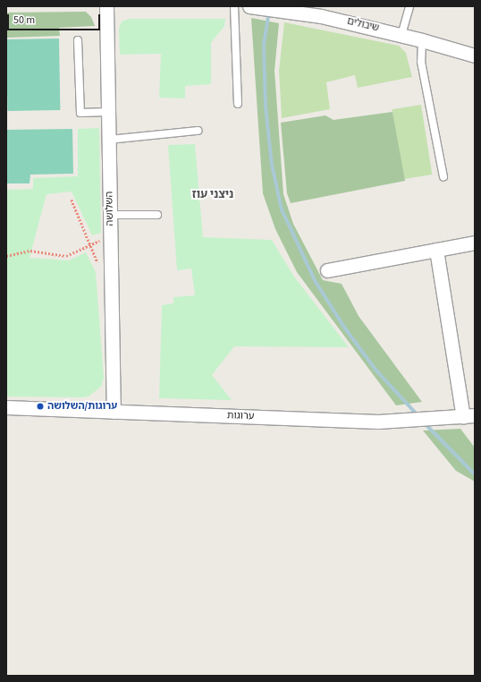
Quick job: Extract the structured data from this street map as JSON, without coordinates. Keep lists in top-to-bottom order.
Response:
{
  "streets": {
    "street": ["שיבולים", "השלושה", "ערוגות"]
  },
  "crossings": [
    ["השלושה", "ערוגות"]
  ],
  "districts": ["ניצני עוז"],
  "places": ["ערוגות/השלושה"],
  "scale_bar": "50 m"
}
